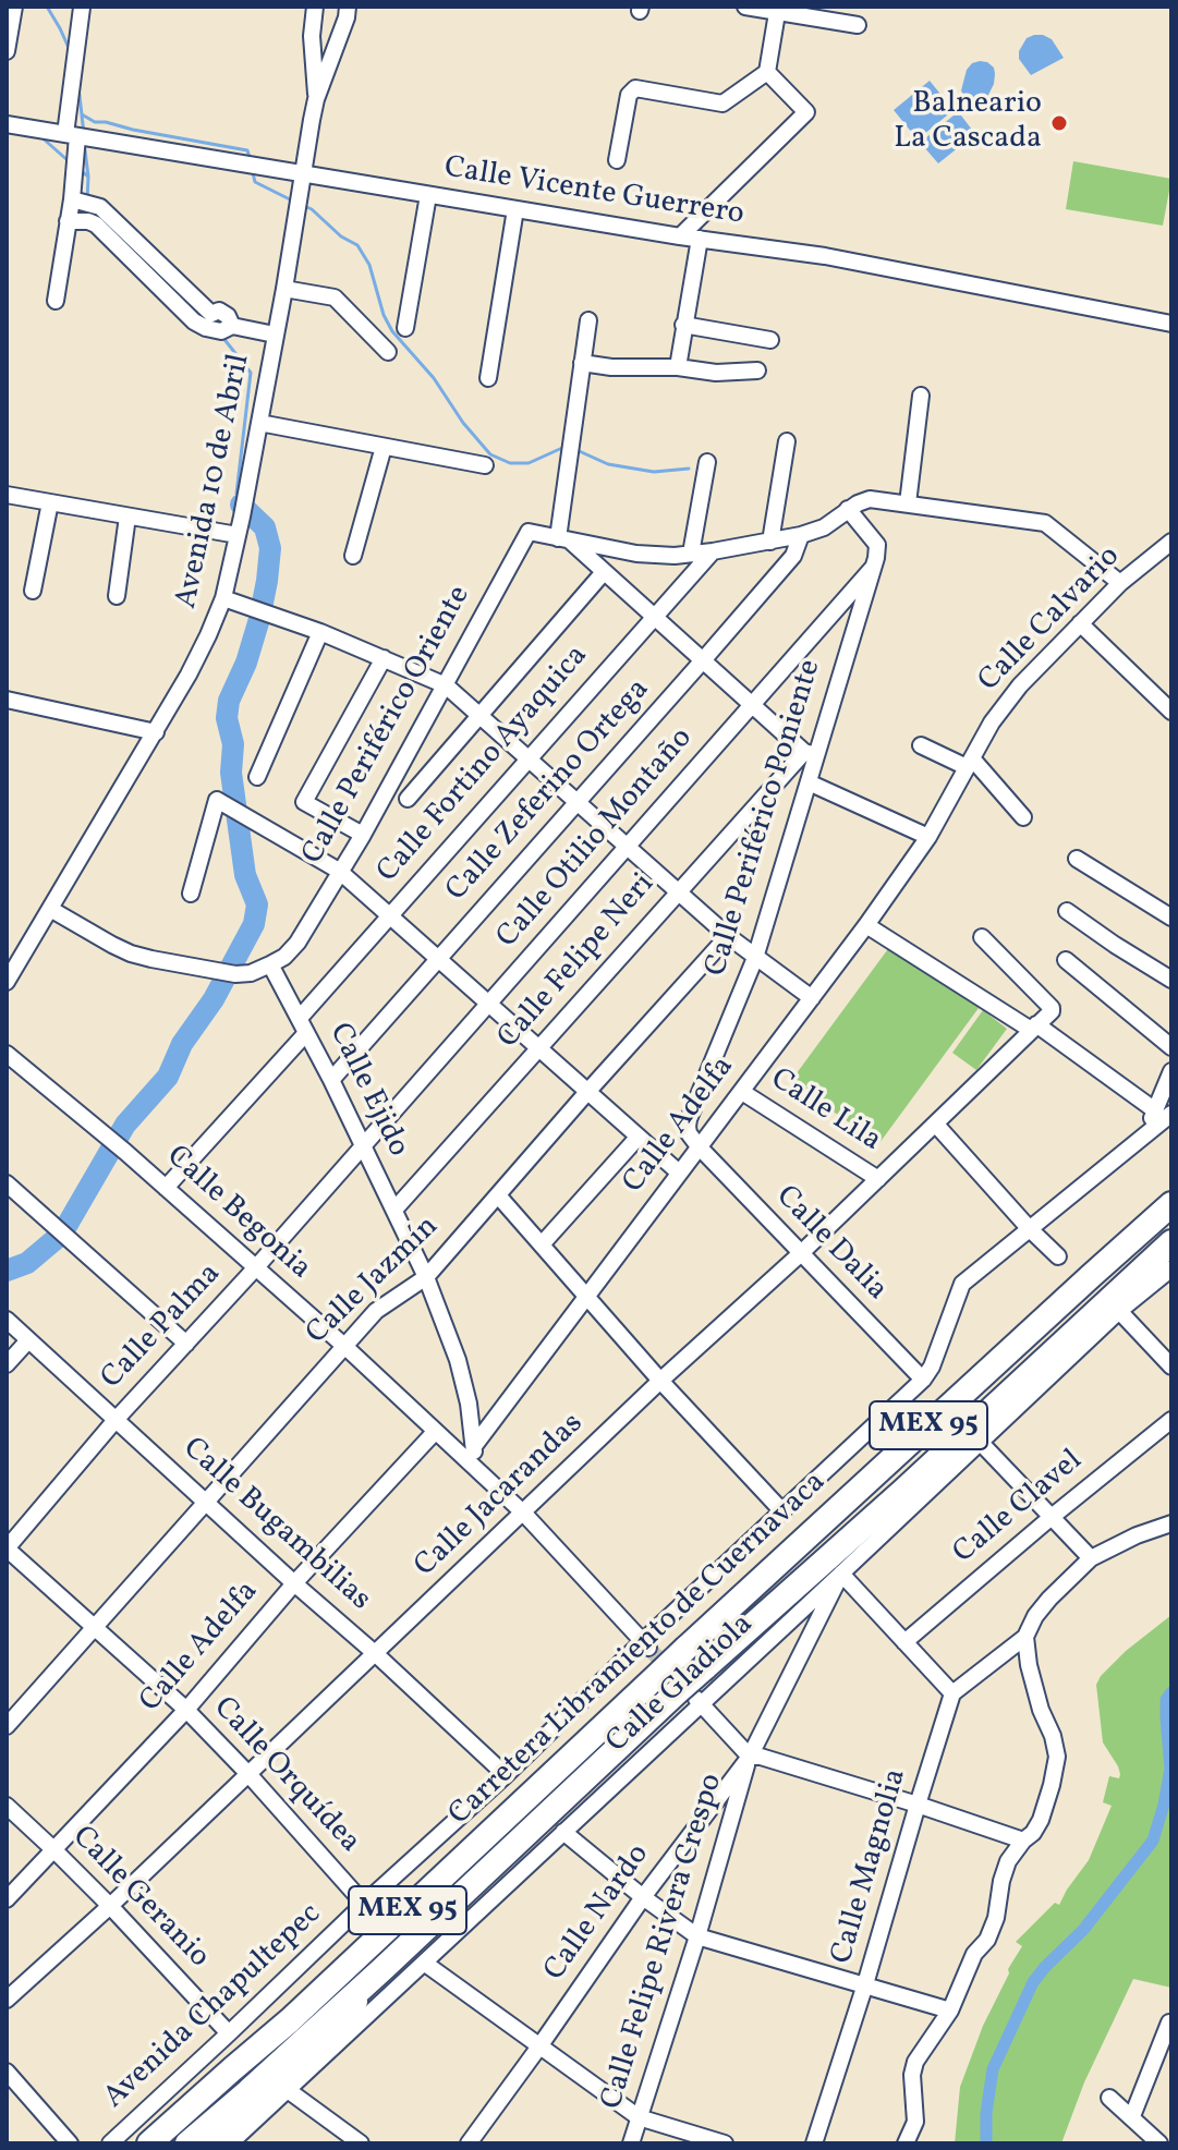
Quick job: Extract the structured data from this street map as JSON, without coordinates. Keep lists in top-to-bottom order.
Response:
{
  "streets": {
    "highway": ["MEX 95", "Carretera Libramiento de Cuernavaca"],
    "street": [
      "Calle Vicente Guerrero",
      "Avenida 10 de Abril",
      "Calle Calvario",
      "Calle Periférico Oriente",
      "Calle Fortino Ayaquica",
      "Calle Zeferino Ortega",
      "Calle Periférico Poniente",
      "Calle Otilio Montaño",
      "Calle Felipe Neri",
      "Calle Ejido",
      "Calle Lila",
      "Calle Adelfa",
      "Calle Begonia",
      "Calle Dalia",
      "Calle Jazmín",
      "Calle Palma",
      "Calle Jacarandas",
      "Calle Clavel",
      "Calle Bugambilias",
      "Calle Gladiola",
      "Calle Orquídea",
      "Calle Magnolia",
      "Calle Geranio",
      "Calle Nardo",
      "Calle Felipe Rivera Crespo",
      "Avenida Chapultepec"
    ]
  },
  "crossings": [
    ["Calle Vicente Guerrero", "Avenida 10 de Abril"],
    ["Calle Calvario", "Calle Adelfa"],
    ["Calle Periférico Oriente", "Calle Ejido"],
    ["Calle Fortino Ayaquica", "Calle Ejido"],
    ["Calle Zeferino Ortega", "Calle Ejido"],
    ["Calle Periférico Poniente", "Calle Otilio Montaño"],
    ["Calle Periférico Poniente", "Calle Felipe Neri"],
    ["Calle Periférico Poniente", "Calle Adelfa"],
    ["Calle Periférico Poniente", "Calle Dalia"],
    ["Calle Otilio Montaño", "Calle Ejido"],
    ["Calle Otilio Montaño", "Calle Palma"],
    ["Calle Felipe Neri", "Calle Ejido"],
    ["Calle Ejido", "Calle Adelfa"],
    ["Calle Ejido", "Calle Begonia"],
    ["Calle Ejido", "Calle Jazmín"],
    ["Calle Ejido", "Calle Palma"],
    ["Calle Lila", "Calle Adelfa"],
    ["Calle Lila", "Calle Jacarandas"],
    ["Calle Adelfa", "Calle Begonia"],
    ["Calle Adelfa", "Calle Dalia"],
    ["Calle Adelfa", "Calle Bugambilias"],
    ["Calle Adelfa", "Calle Orquídea"],
    ["Calle Adelfa", "Calle Geranio"],
    ["Calle Begonia", "Calle Jazmín"],
    ["Calle Begonia", "Calle Palma"],
    ["Calle Begonia", "Calle Jacarandas"],
    ["Calle Begonia", "Avenida Chapultepec"],
    ["Calle Dalia", "Calle Jacarandas"],
    ["Calle Dalia", "Avenida Chapultepec"],
    ["Calle Jazmín", "Calle Bugambilias"],
    ["Calle Jazmín", "Calle Orquídea"],
    ["Calle Palma", "Calle Bugambilias"],
    ["Calle Palma", "Calle Orquídea"],
    ["MEX 95", "Carretera Libramiento de Cuernavaca"],
    ["Calle Jacarandas", "Calle Bugambilias"],
    ["Calle Jacarandas", "Calle Orquídea"],
    ["Calle Jacarandas", "Calle Geranio"],
    ["Calle Bugambilias", "Avenida Chapultepec"],
    ["Carretera Libramiento de Cuernavaca", "Calle Gladiola"],
    ["Calle Gladiola", "Calle Nardo"],
    ["Calle Orquídea", "Avenida Chapultepec"],
    ["Calle Geranio", "Avenida Chapultepec"],
    ["Calle Nardo", "Calle Felipe Rivera Crespo"]
  ],
  "places": ["Balneario La Cascada"]
}
